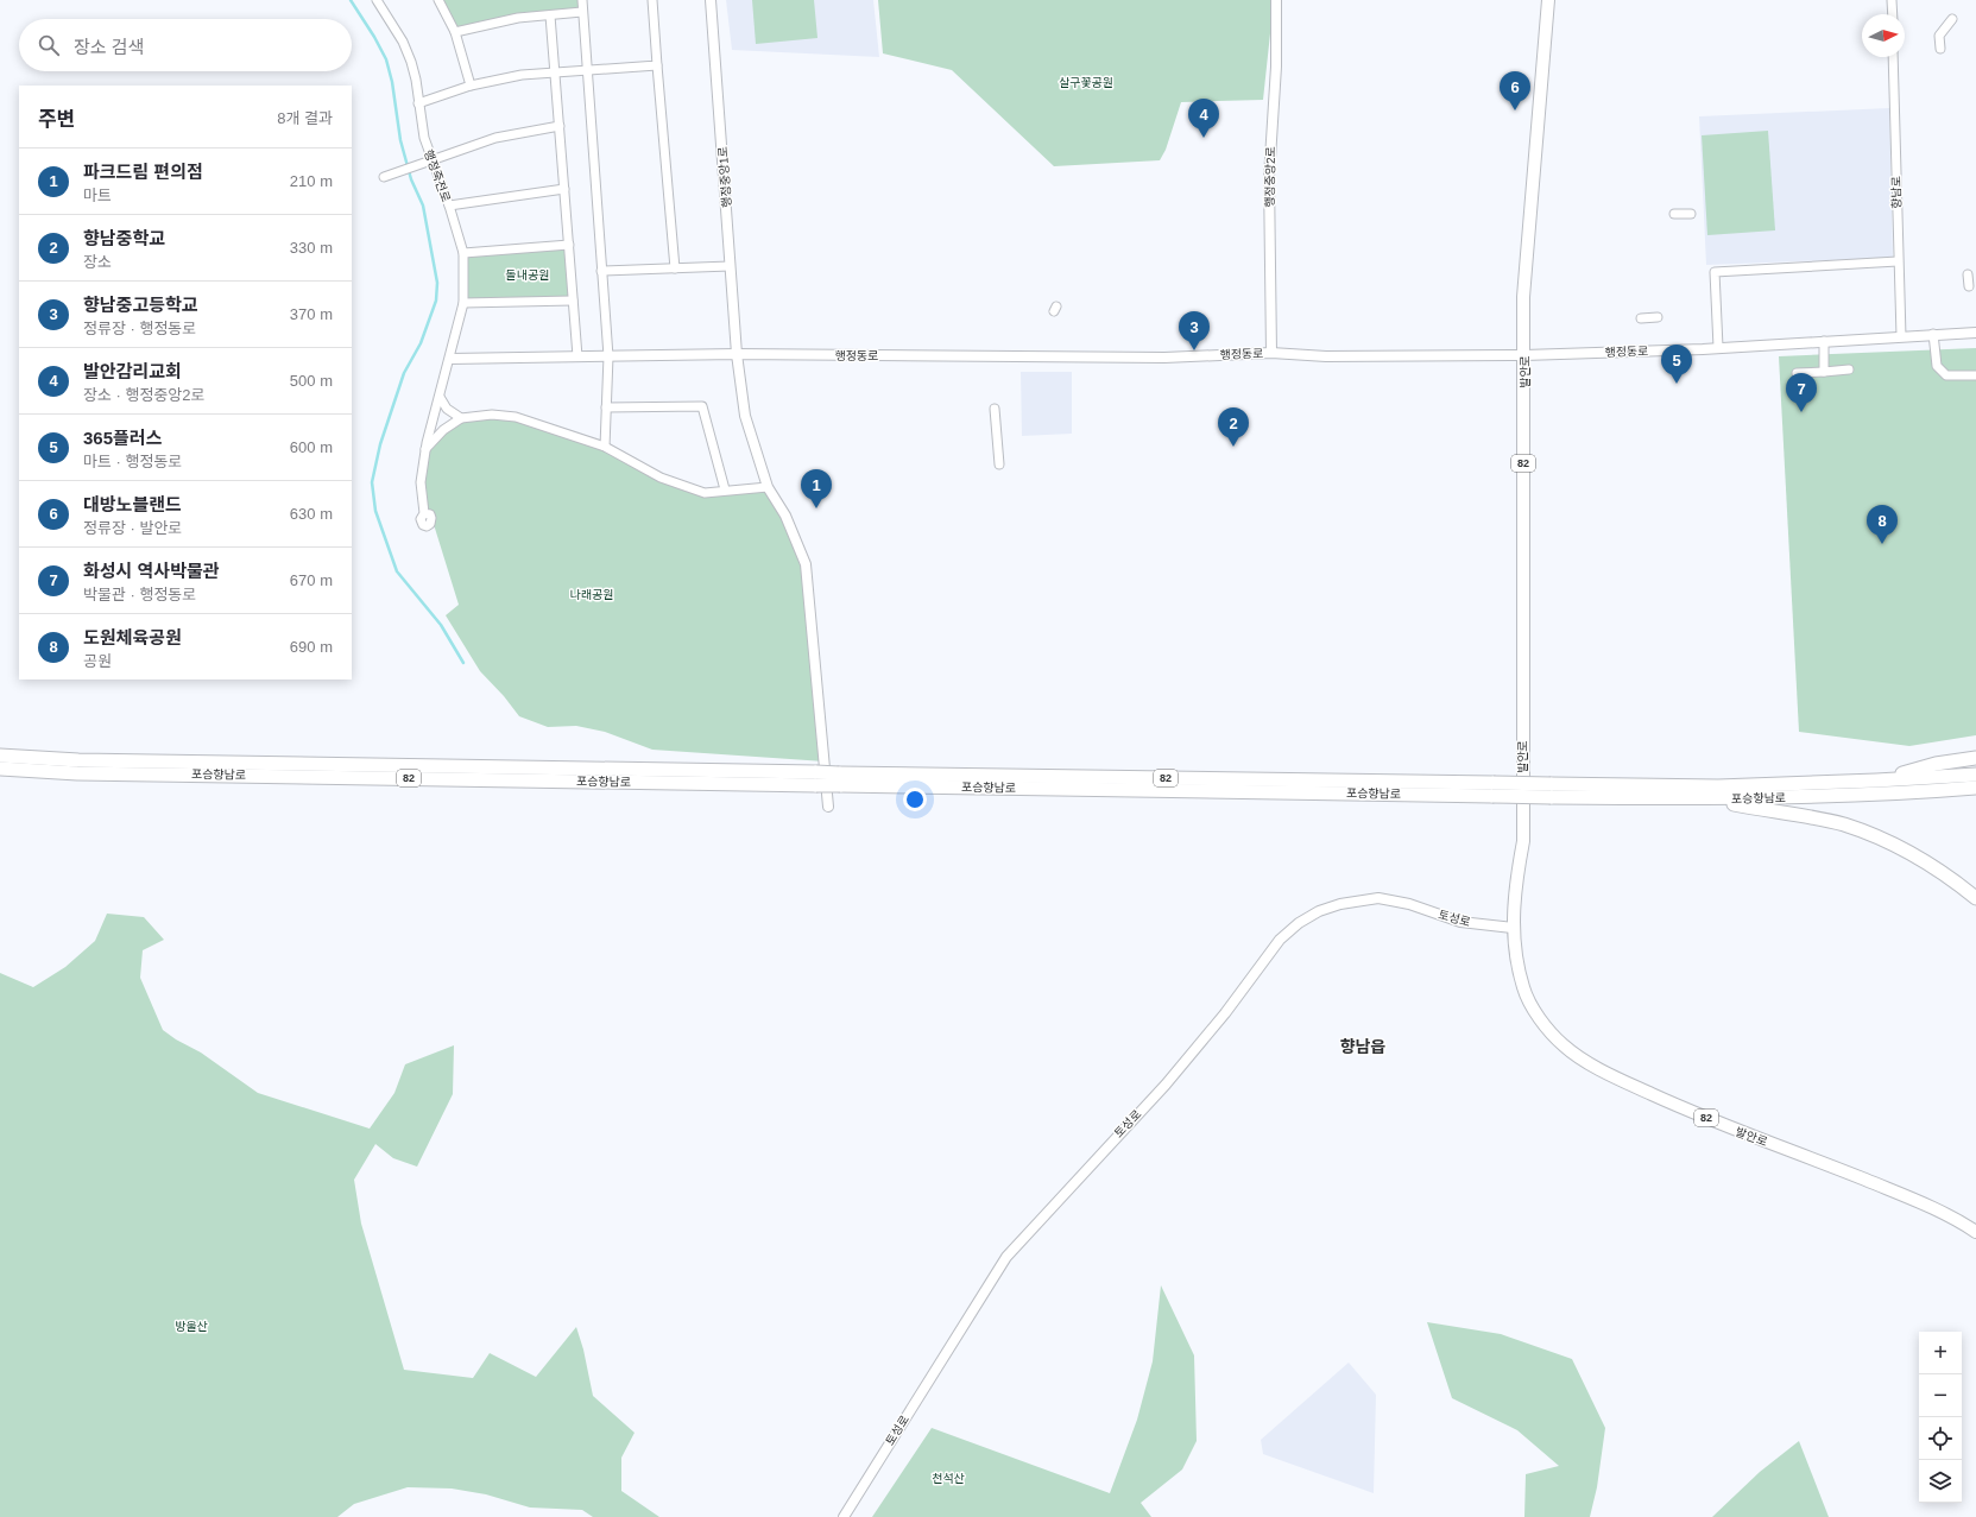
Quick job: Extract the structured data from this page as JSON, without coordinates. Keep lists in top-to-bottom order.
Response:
{
  "streets": {
    "highway": ["82", "포승향남로"],
    "main road": ["발안로"],
    "street": [
      "행정죽전로",
      "행정중앙1로",
      "행정중앙2로",
      "향남로",
      "행정동로",
      "토성로"
    ]
  },
  "crossings": [
    ["행정죽전로", "행정동로"],
    ["행정중앙1로", "행정동로"],
    ["행정중앙2로", "행정동로"],
    ["향남로", "행정동로"],
    ["행정동로", "발안로"],
    ["발안로", "토성로"]
  ],
  "districts": ["향남읍"],
  "parks": [
    "살구꽃공원",
    "돌내공원",
    "나래공원",
    "방울산",
    "천석산"
  ],
  "north": "right",
  "page": {
    "search": "장소 검색",
    "pins": [
      "6",
      "4",
      "3",
      "5",
      "7",
      "2",
      "1",
      "8"
    ],
    "heading": ["주변", "8개 결과"],
    "list": [
      {
        "mark": "1",
        "name": "파크드림 편의점",
        "note": "마트",
        "value": "210 m"
      },
      {
        "mark": "2",
        "name": "향남중학교",
        "note": "장소",
        "value": "330 m"
      },
      {
        "mark": "3",
        "name": "향남중고등학교",
        "note": "정류장 · 행정동로",
        "value": "370 m"
      },
      {
        "mark": "4",
        "name": "발안감리교회",
        "note": "장소 · 행정중앙2로",
        "value": "500 m"
      },
      {
        "mark": "5",
        "name": "365플러스",
        "note": "마트 · 행정동로",
        "value": "600 m"
      },
      {
        "mark": "6",
        "name": "대방노블랜드",
        "note": "정류장 · 발안로",
        "value": "630 m"
      },
      {
        "mark": "7",
        "name": "화성시 역사박물관",
        "note": "박물관 · 행정동로",
        "value": "670 m"
      },
      {
        "mark": "8",
        "name": "도원체육공원",
        "note": "공원",
        "value": "690 m"
      }
    ],
    "map_buttons": ["+", "−"]
  }
}
